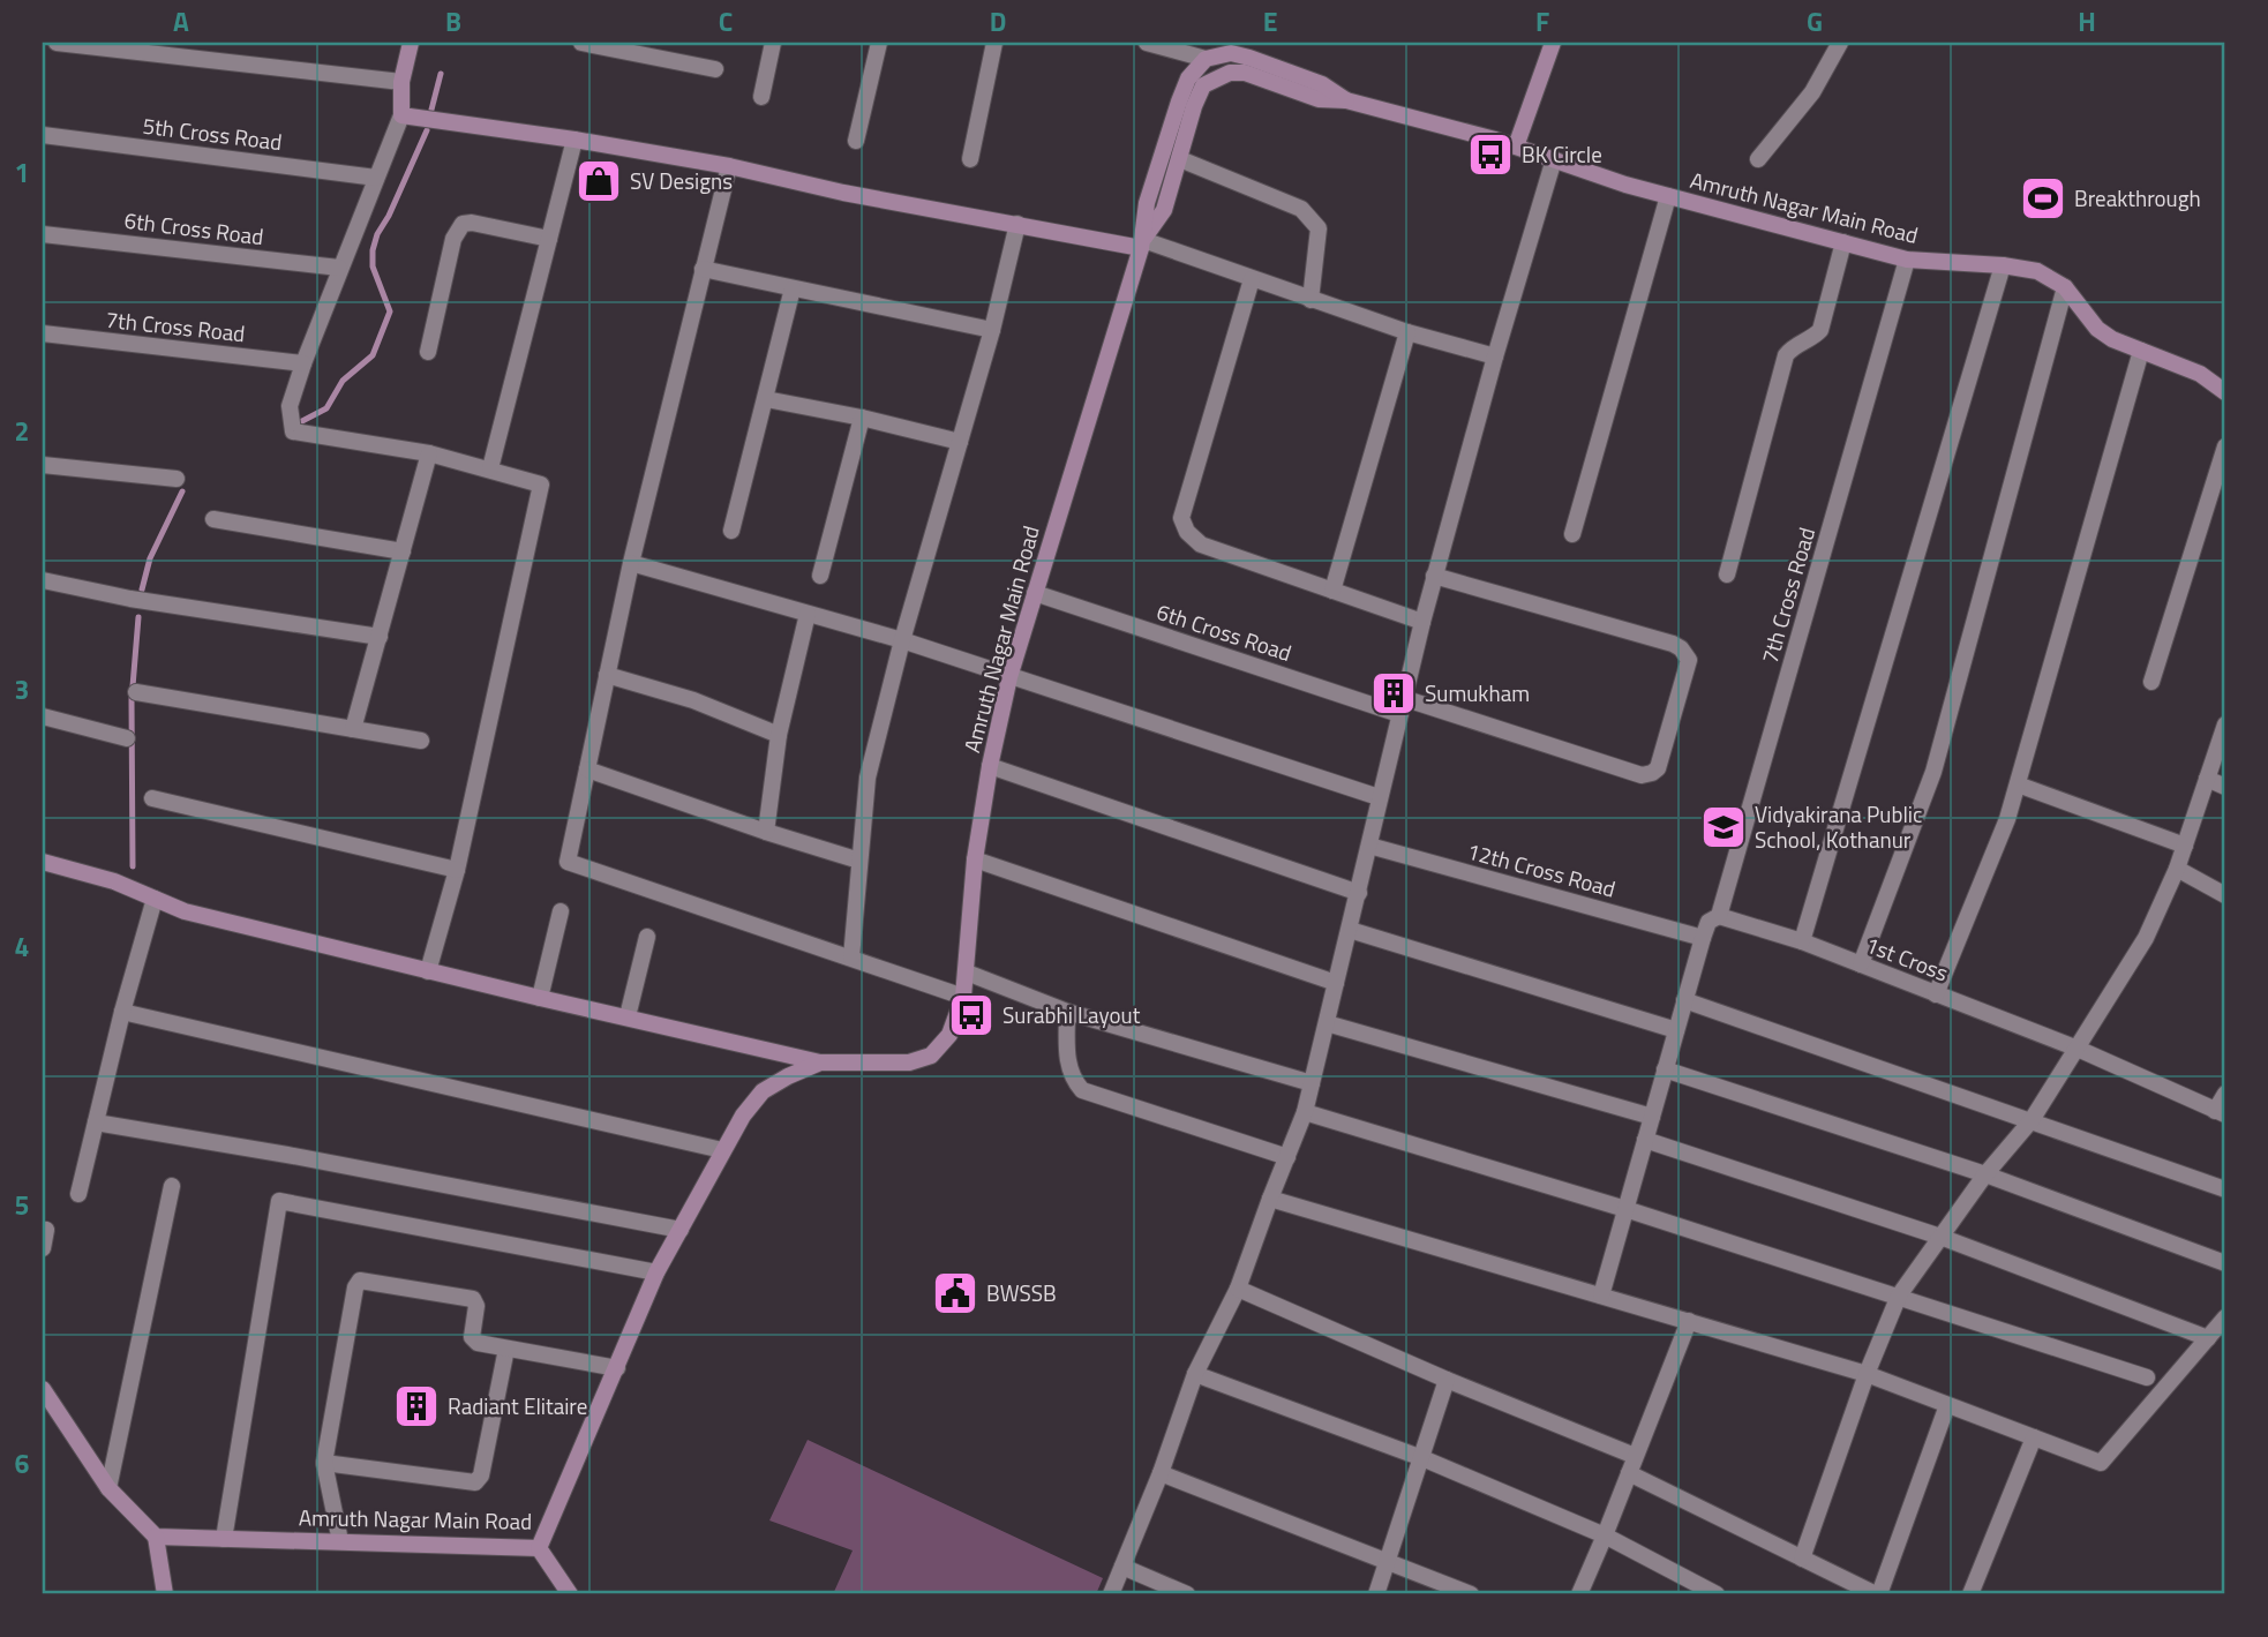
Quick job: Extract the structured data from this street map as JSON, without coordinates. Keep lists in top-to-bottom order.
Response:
{
  "streets": {
    "main road": ["Amruth Nagar Main Road"],
    "street": [
      "5th Cross Road",
      "6th Cross Road",
      "7th Cross Road",
      "12th Cross Road",
      "1st Cross"
    ]
  },
  "crossings": [
    ["Amruth Nagar Main Road", "6th Cross Road"],
    ["Amruth Nagar Main Road", "7th Cross Road"],
    ["7th Cross Road", "12th Cross Road"],
    ["7th Cross Road", "1st Cross"]
  ],
  "places": {
    "bus stop": ["BK Circle", "Surabhi Layout"],
    "shop": ["SV Designs"],
    "sports": ["Breakthrough"],
    "building": ["Sumukham", "Radiant Elitaire"],
    "school or university": ["Vidyakirana Public School, Kothanur"],
    "public building": ["BWSSB"]
  },
  "grid": {
    "columns": [
      "A",
      "B",
      "C",
      "D",
      "E",
      "F",
      "G",
      "H"
    ],
    "rows": [
      "1",
      "2",
      "3",
      "4",
      "5",
      "6"
    ]
  }
}
